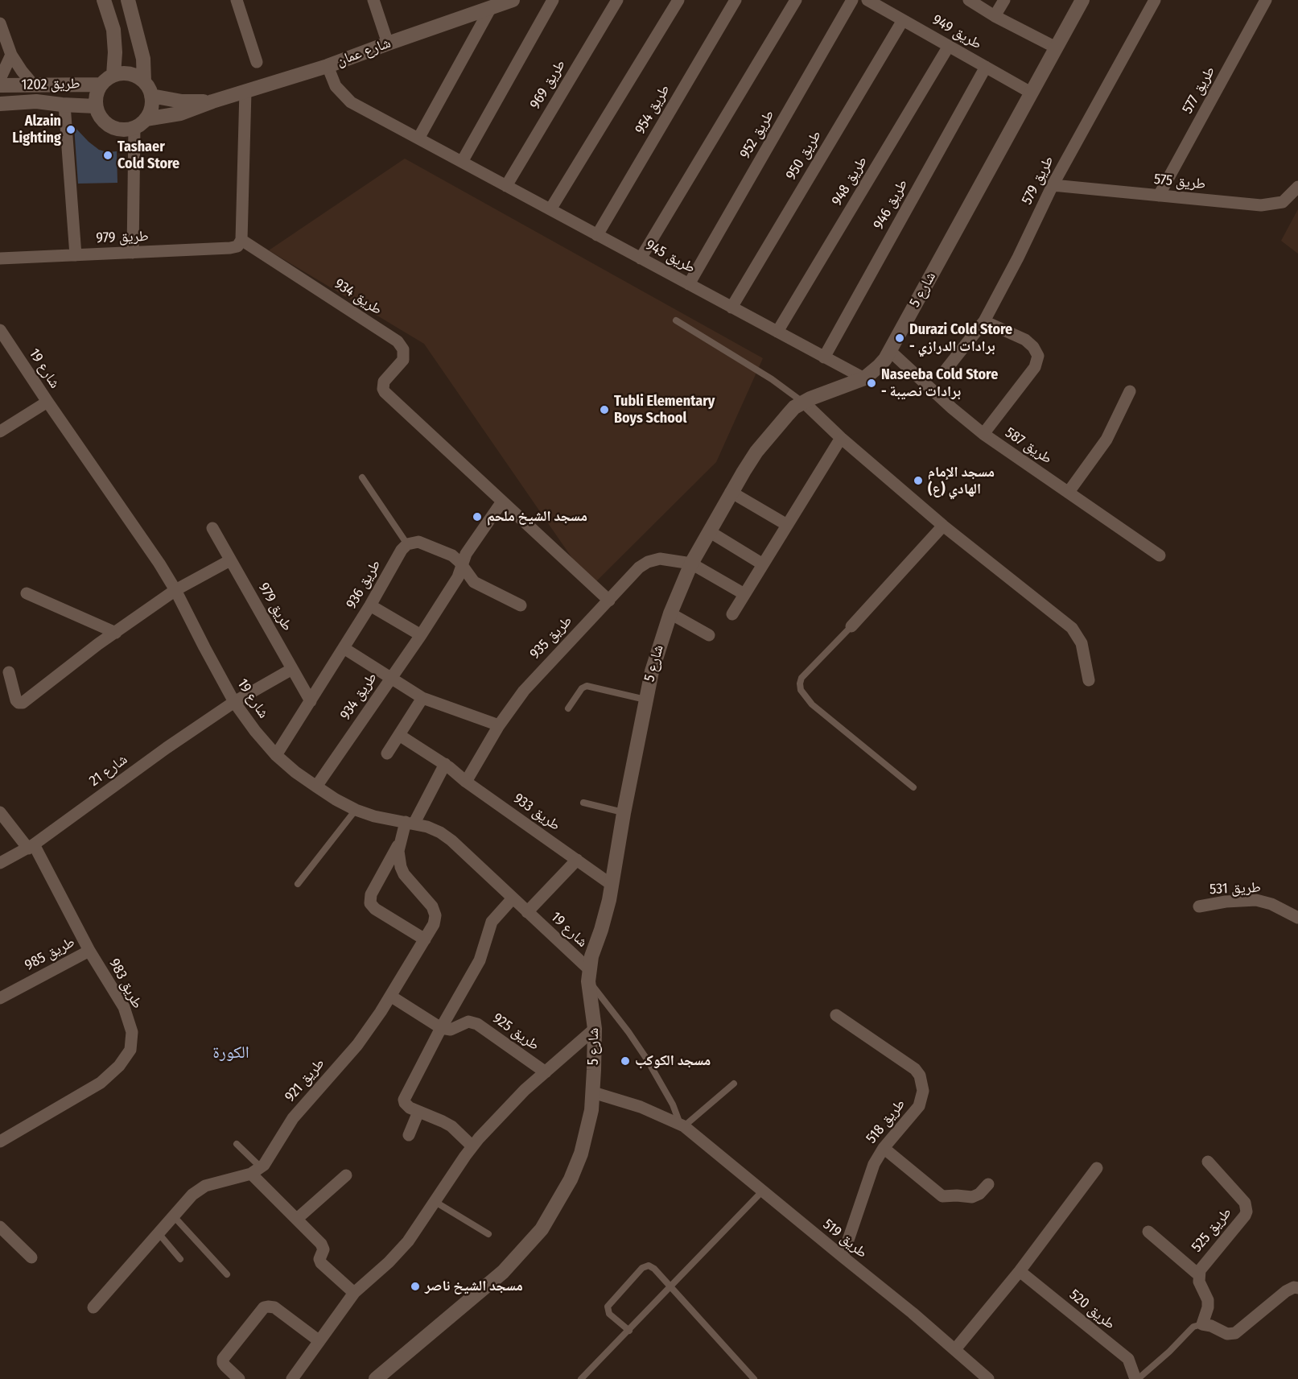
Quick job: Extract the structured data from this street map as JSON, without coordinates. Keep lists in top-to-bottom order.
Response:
{
  "streets": {
    "street": [
      "طريق 949",
      "شارع عمان",
      "طريق 1202",
      "طريق 969",
      "طريق 577",
      "طريق 954",
      "طريق 952",
      "طريق 950",
      "طريق 579",
      "طريق 948",
      "طريق 575",
      "طريق 946",
      "طريق 979",
      "طريق 945",
      "شارع 5",
      "طريق 934",
      "شارع 19",
      "طريق 587",
      "طريق 936",
      "طريق 935",
      "شارع 21",
      "طريق 933",
      "طريق 531",
      "طريق 985",
      "طريق 983",
      "طريق 925",
      "طريق 921",
      "طريق 518",
      "طريق 525",
      "طريق 519",
      "طريق 520"
    ]
  },
  "crossings": [
    ["طريق 949", "طريق 950"],
    ["طريق 949", "طريق 948"],
    ["طريق 949", "طريق 946"],
    ["طريق 949", "شارع 5"],
    ["شارع عمان", "طريق 1202"],
    ["شارع عمان", "طريق 945"],
    ["طريق 969", "طريق 945"],
    ["طريق 577", "طريق 575"],
    ["طريق 954", "طريق 945"],
    ["طريق 952", "طريق 945"],
    ["طريق 950", "طريق 945"],
    ["طريق 579", "طريق 575"],
    ["طريق 948", "طريق 945"],
    ["طريق 946", "طريق 945"],
    ["طريق 979", "طريق 934"],
    ["طريق 979", "طريق 936"],
    ["طريق 979", "شارع 21"],
    ["طريق 945", "شارع 5"],
    ["شارع 5", "شارع 19"],
    ["شارع 5", "طريق 587"],
    ["شارع 5", "طريق 935"],
    ["شارع 5", "طريق 933"],
    ["شارع 5", "طريق 519"],
    ["طريق 934", "شارع 19"],
    ["طريق 934", "طريق 935"],
    ["شارع 19", "طريق 936"],
    ["شارع 19", "شارع 21"],
    ["شارع 19", "طريق 921"],
    ["شارع 19", "طريق 519"],
    ["طريق 935", "طريق 933"],
    ["شارع 21", "طريق 983"],
    ["طريق 985", "طريق 983"],
    ["طريق 518", "طريق 519"]
  ],
  "districts": ["الكورة"],
  "places": [
    "Alzain Lighting",
    "Tashaer Cold Store",
    "Durazi Cold Store - برادات الدرازي",
    "Naseeba Cold Store - برادات نصيبة",
    "Tubli Elementary Boys School",
    "مسجد الإمام الهادي (ع)",
    "مسجد الشيخ ملحم",
    "مسجد الكوكب",
    "مسجد الشيخ ناصر"
  ]
}
